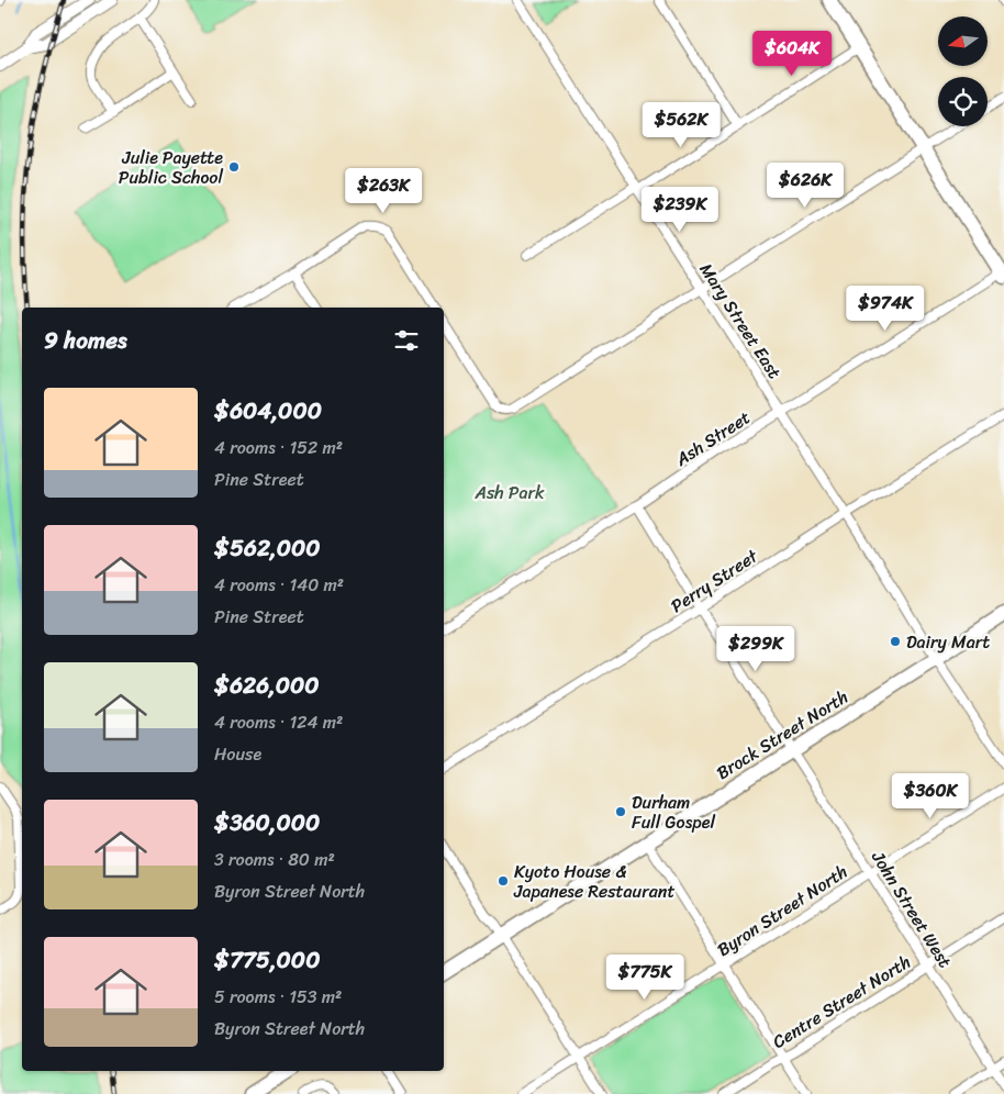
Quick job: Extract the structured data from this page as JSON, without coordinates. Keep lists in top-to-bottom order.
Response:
{
  "streets": {
    "main road": ["Brock Street North"],
    "street": [
      "Mary Street East",
      "Ash Street",
      "Perry Street",
      "John Street West",
      "Byron Street North",
      "Centre Street North"
    ]
  },
  "crossings": [
    ["Mary Street East", "Ash Street"],
    ["Mary Street East", "Perry Street"],
    ["Mary Street East", "Brock Street North"],
    ["Ash Street", "John Street West"],
    ["Perry Street", "John Street West"],
    ["Brock Street North", "John Street West"],
    ["John Street West", "Byron Street North"],
    ["John Street West", "Centre Street North"]
  ],
  "parks": ["Ash Park"],
  "places": [
    "Julie Payette Public School",
    "Dairy Mart",
    "Durham Full Gospel",
    "Kyoto House & Japanese Restaurant"
  ],
  "north": "left",
  "page": {
    "price": [
      "$604K",
      "$562K",
      "$626K",
      "$263K",
      "$239K",
      "$974K",
      "$299K",
      "$360K",
      "$775K"
    ],
    "heading": "9 homes",
    "list": [
      {
        "name": "$604,000",
        "note": "4 rooms · 152 m² · Pine Street"
      },
      {
        "name": "$562,000",
        "note": "4 rooms · 140 m² · Pine Street"
      },
      {
        "name": "$626,000",
        "note": "4 rooms · 124 m² · House"
      },
      {
        "name": "$360,000",
        "note": "3 rooms · 80 m² · Byron Street North"
      },
      {
        "name": "$775,000",
        "note": "5 rooms · 153 m² · Byron Street North"
      }
    ]
  }
}
